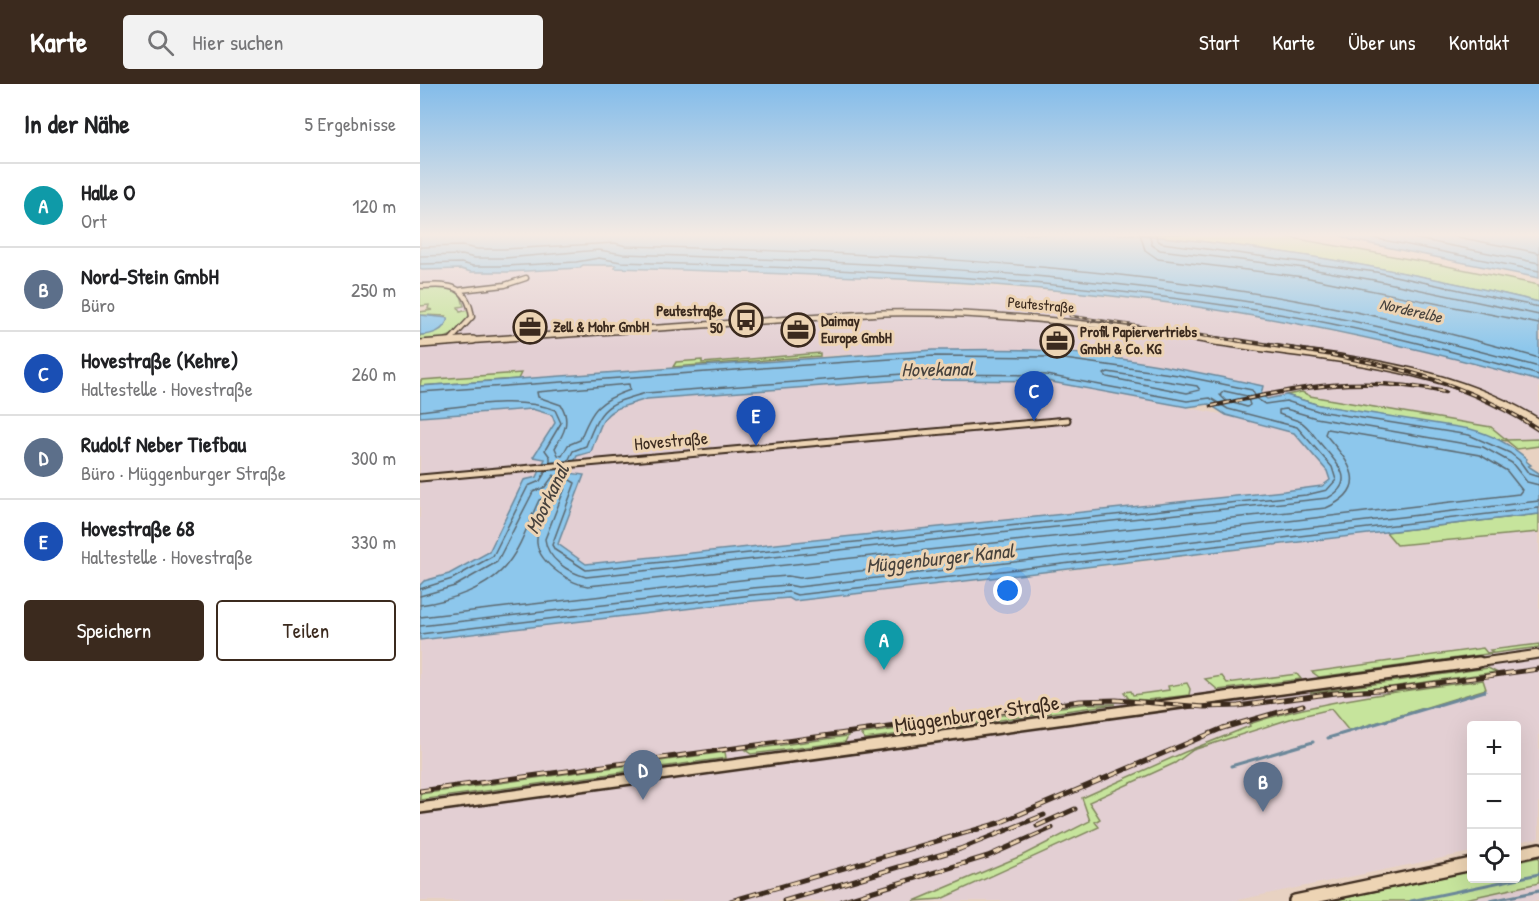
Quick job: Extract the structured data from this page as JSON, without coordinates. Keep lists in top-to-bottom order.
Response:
{
  "streets": {
    "street": ["Peutestraße", "Hovestraße", "Müggenburger Straße"]
  },
  "water": [
    "Norderelbe",
    "Hovekanal",
    "Moorkanal",
    "Müggenburger Kanal"
  ],
  "places": {
    "bus stop": ["Peutestraße 50"],
    "office": ["Zell & Mohr GmbH", "Daimay Europe GmbH", "Profil Papiervertriebs GmbH & Co. KG"]
  },
  "page": {
    "header": "Karte",
    "search": "Hier suchen",
    "nav": [
      "Start",
      "Karte",
      "Über uns",
      "Kontakt"
    ],
    "heading": ["In der Nähe", "5 Ergebnisse"],
    "list": [
      {
        "mark": "A",
        "name": "Halle O",
        "note": "Ort",
        "value": "120 m"
      },
      {
        "mark": "B",
        "name": "Nord-Stein GmbH",
        "note": "Büro",
        "value": "250 m"
      },
      {
        "mark": "C",
        "name": "Hovestraße (Kehre)",
        "note": "Haltestelle · Hovestraße",
        "value": "260 m"
      },
      {
        "mark": "D",
        "name": "Rudolf Neber Tiefbau",
        "note": "Büro · Müggenburger Straße",
        "value": "300 m"
      },
      {
        "mark": "E",
        "name": "Hovestraße 68",
        "note": "Haltestelle · Hovestraße",
        "value": "330 m"
      }
    ],
    "pins": [
      "C",
      "E",
      "A",
      "D",
      "B"
    ],
    "buttons": ["Speichern", "Teilen"],
    "map_buttons": ["+", "−"]
  }
}
